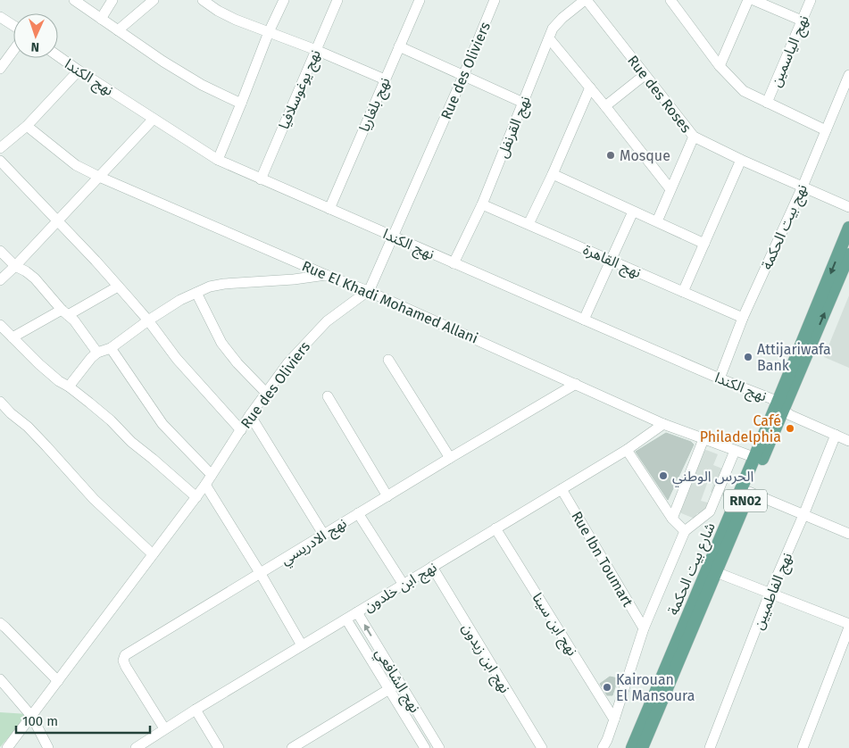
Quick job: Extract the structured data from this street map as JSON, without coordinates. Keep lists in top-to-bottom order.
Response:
{
  "streets": {
    "main road": ["RN02", "شارع بيت الحكمة"],
    "street": [
      "نهج الياسمين",
      "Rue des Oliviers",
      "نهج الكندا",
      "نهج يوغوسلافيا",
      "Rue des Roses",
      "نهج بلغاريا",
      "نهج القرنفل",
      "نهج بيت الحكمة",
      "نهج القاهرة",
      "Rue El Khadi Mohamed Allani",
      "نهج الادريسي",
      "Rue Ibn Toumart",
      "نهج ابن خلدون",
      "نهج الفاطميين",
      "نهج ابن سينا",
      "نهج ابن زيدون",
      "نهج الشافعي"
    ]
  },
  "crossings": [
    ["Rue des Oliviers", "نهج الكندا"],
    ["Rue des Oliviers", "Rue El Khadi Mohamed Allani"],
    ["نهج الكندا", "نهج يوغوسلافيا"],
    ["نهج الكندا", "نهج بلغاريا"],
    ["نهج الكندا", "نهج القرنفل"],
    ["نهج الكندا", "نهج بيت الحكمة"],
    ["نهج الكندا", "شارع بيت الحكمة"],
    ["نهج الكندا", "نهج الفاطميين"],
    ["Rue des Roses", "نهج القرنفل"],
    ["Rue des Roses", "نهج بيت الحكمة"],
    ["نهج القرنفل", "نهج القاهرة"],
    ["نهج بيت الحكمة", "نهج القاهرة"],
    ["Rue El Khadi Mohamed Allani", "نهج الادريسي"],
    ["Rue El Khadi Mohamed Allani", "شارع بيت الحكمة"],
    ["Rue El Khadi Mohamed Allani", "نهج ابن خلدون"],
    ["نهج الادريسي", "نهج ابن خلدون"],
    ["Rue Ibn Toumart", "نهج ابن خلدون"],
    ["نهج ابن خلدون", "نهج ابن سينا"],
    ["نهج ابن خلدون", "نهج ابن زيدون"],
    ["نهج ابن خلدون", "نهج الشافعي"]
  ],
  "places": [
    "Mosque",
    "Attijariwafa Bank",
    "Café Philadelphia",
    "الحرس الوطني",
    "Kairouan El Mansoura"
  ],
  "scale_bar": "100 m",
  "north": "bottom"
}
